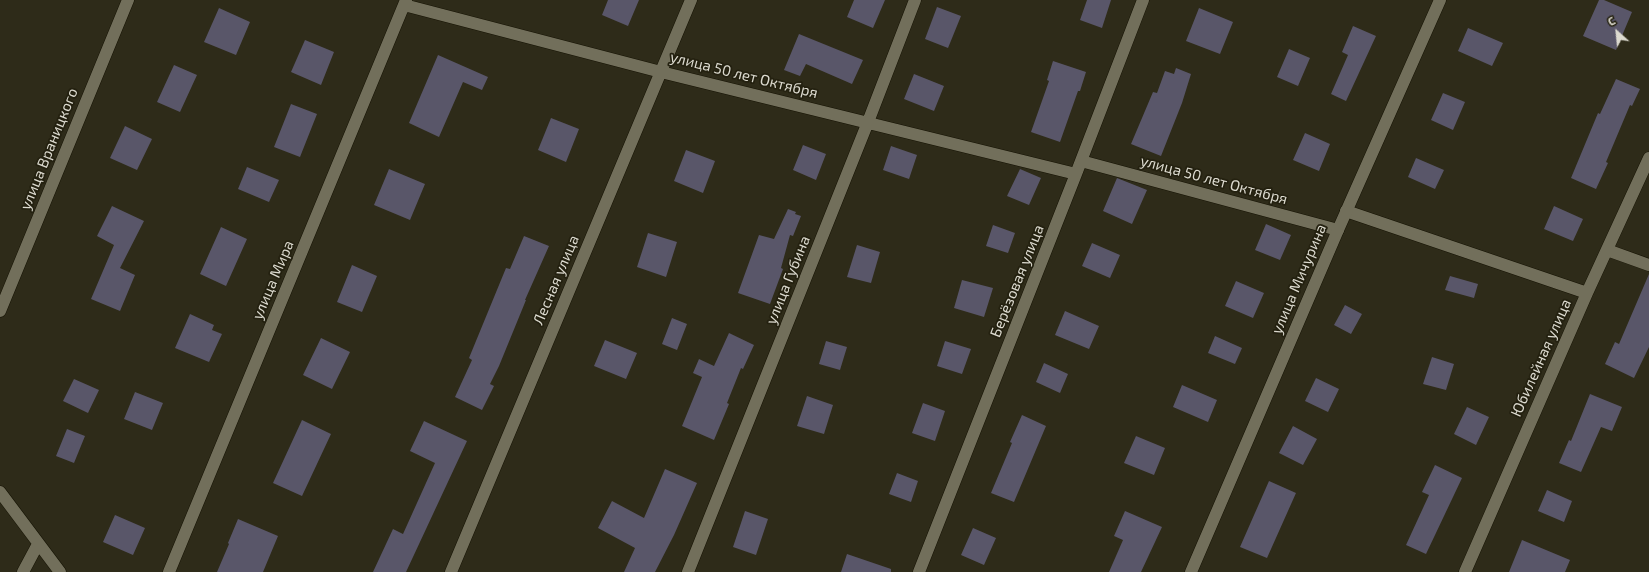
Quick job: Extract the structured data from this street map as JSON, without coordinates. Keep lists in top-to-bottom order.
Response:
{
  "streets": {
    "street": [
      "улица 50 лет Октября",
      "улица Враницкого",
      "улица Мичурина",
      "улица Мира",
      "Лесная улица",
      "улица Губина",
      "Берёзовая улица",
      "Юбилейная улица"
    ]
  },
  "crossings": [
    ["улица 50 лет Октября", "улица Мичурина"],
    ["улица 50 лет Октября", "улица Мира"],
    ["улица 50 лет Октября", "Лесная улица"],
    ["улица 50 лет Октября", "улица Губина"],
    ["улица 50 лет Октября", "Берёзовая улица"]
  ],
  "north": "top left"
}
